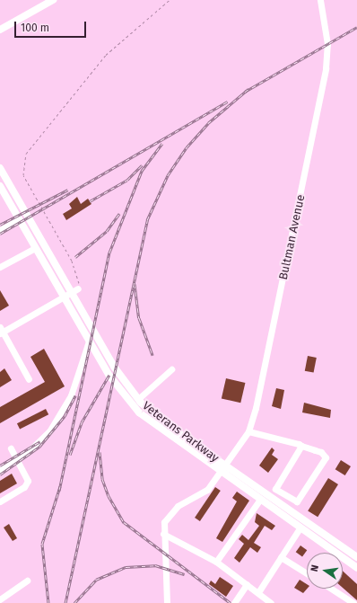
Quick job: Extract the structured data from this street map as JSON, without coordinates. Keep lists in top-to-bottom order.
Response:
{
  "streets": {
    "main road": ["Veterans Parkway"],
    "street": ["Bultman Avenue"]
  },
  "crossings": [
    ["Bultman Avenue", "Veterans Parkway"]
  ],
  "scale_bar": "100 m",
  "north": "left"
}
